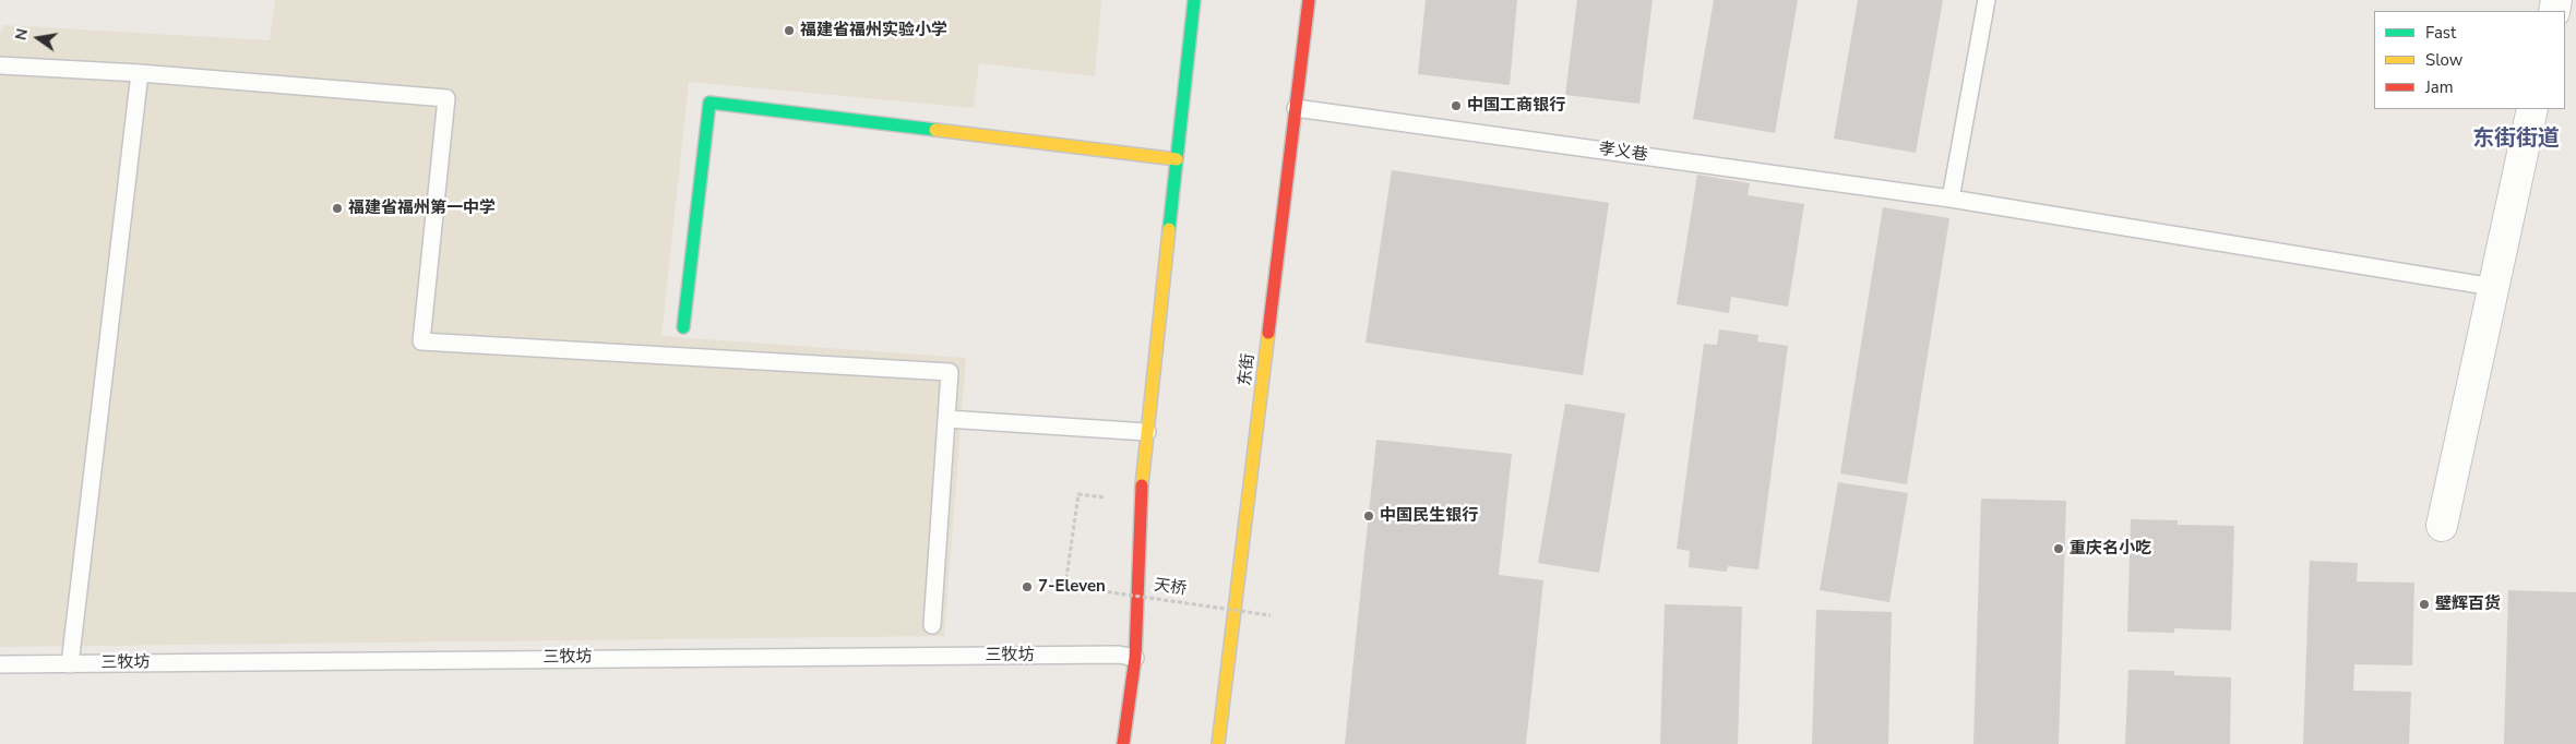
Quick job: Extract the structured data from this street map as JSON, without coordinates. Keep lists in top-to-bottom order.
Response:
{
  "streets": {
    "main road": ["东街"],
    "lane": ["孝义巷", "三牧坊"],
    "path": ["天桥"]
  },
  "crossings": [
    ["孝义巷", "东街"]
  ],
  "districts": ["东街街道"],
  "places": [
    "福建省福州实验小学",
    "中国工商银行",
    "福建省福州第一中学",
    "中国民生银行",
    "重庆名小吃",
    "7-Eleven",
    "壁辉百货"
  ],
  "legend": ["Fast", "Slow", "Jam"],
  "north": "left"
}
